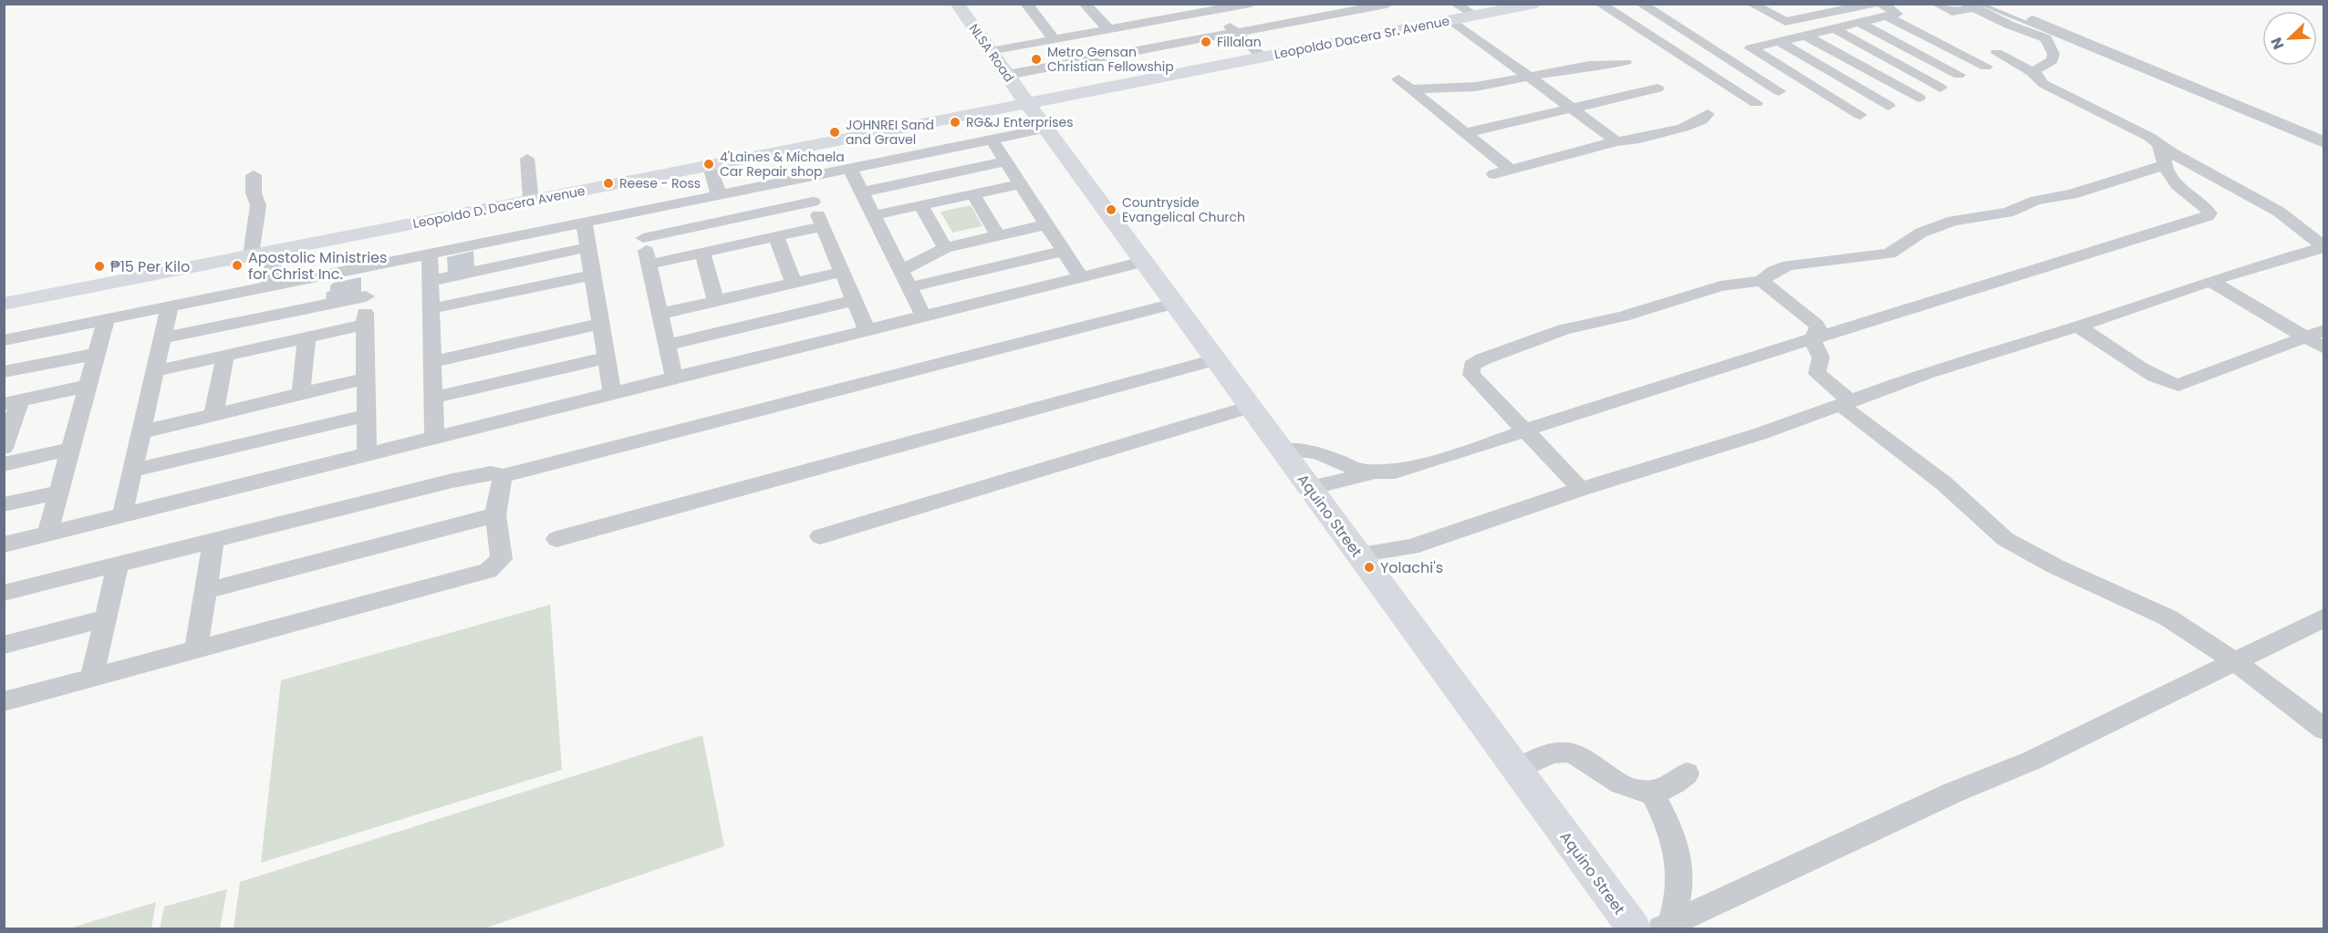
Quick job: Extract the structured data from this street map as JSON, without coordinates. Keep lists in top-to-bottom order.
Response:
{
  "streets": {
    "main road": [
      "Leopoldo Dacera Sr. Avenue",
      "NLSA Road",
      "Leopoldo D. Dacera Avenue",
      "Aquino Street"
    ]
  },
  "crossings": [
    ["Leopoldo Dacera Sr. Avenue", "NLSA Road"],
    ["Leopoldo Dacera Sr. Avenue", "Leopoldo D. Dacera Avenue"],
    ["Leopoldo Dacera Sr. Avenue", "Aquino Street"],
    ["NLSA Road", "Leopoldo D. Dacera Avenue"],
    ["NLSA Road", "Aquino Street"],
    ["Leopoldo D. Dacera Avenue", "Aquino Street"]
  ],
  "places": [
    "Fillalan",
    "Metro Gensan Christian Fellowship",
    "RG&J Enterprises",
    "JOHNREI Sand and Gravel",
    "4'Laines & Michaela Car Repair shop",
    "Reese - Ross",
    "Countryside Evangelical Church",
    "Apostolic Ministries for Christ Inc.",
    "₱15 Per Kilo",
    "Yolachi's"
  ],
  "north": "bottom left"
}
